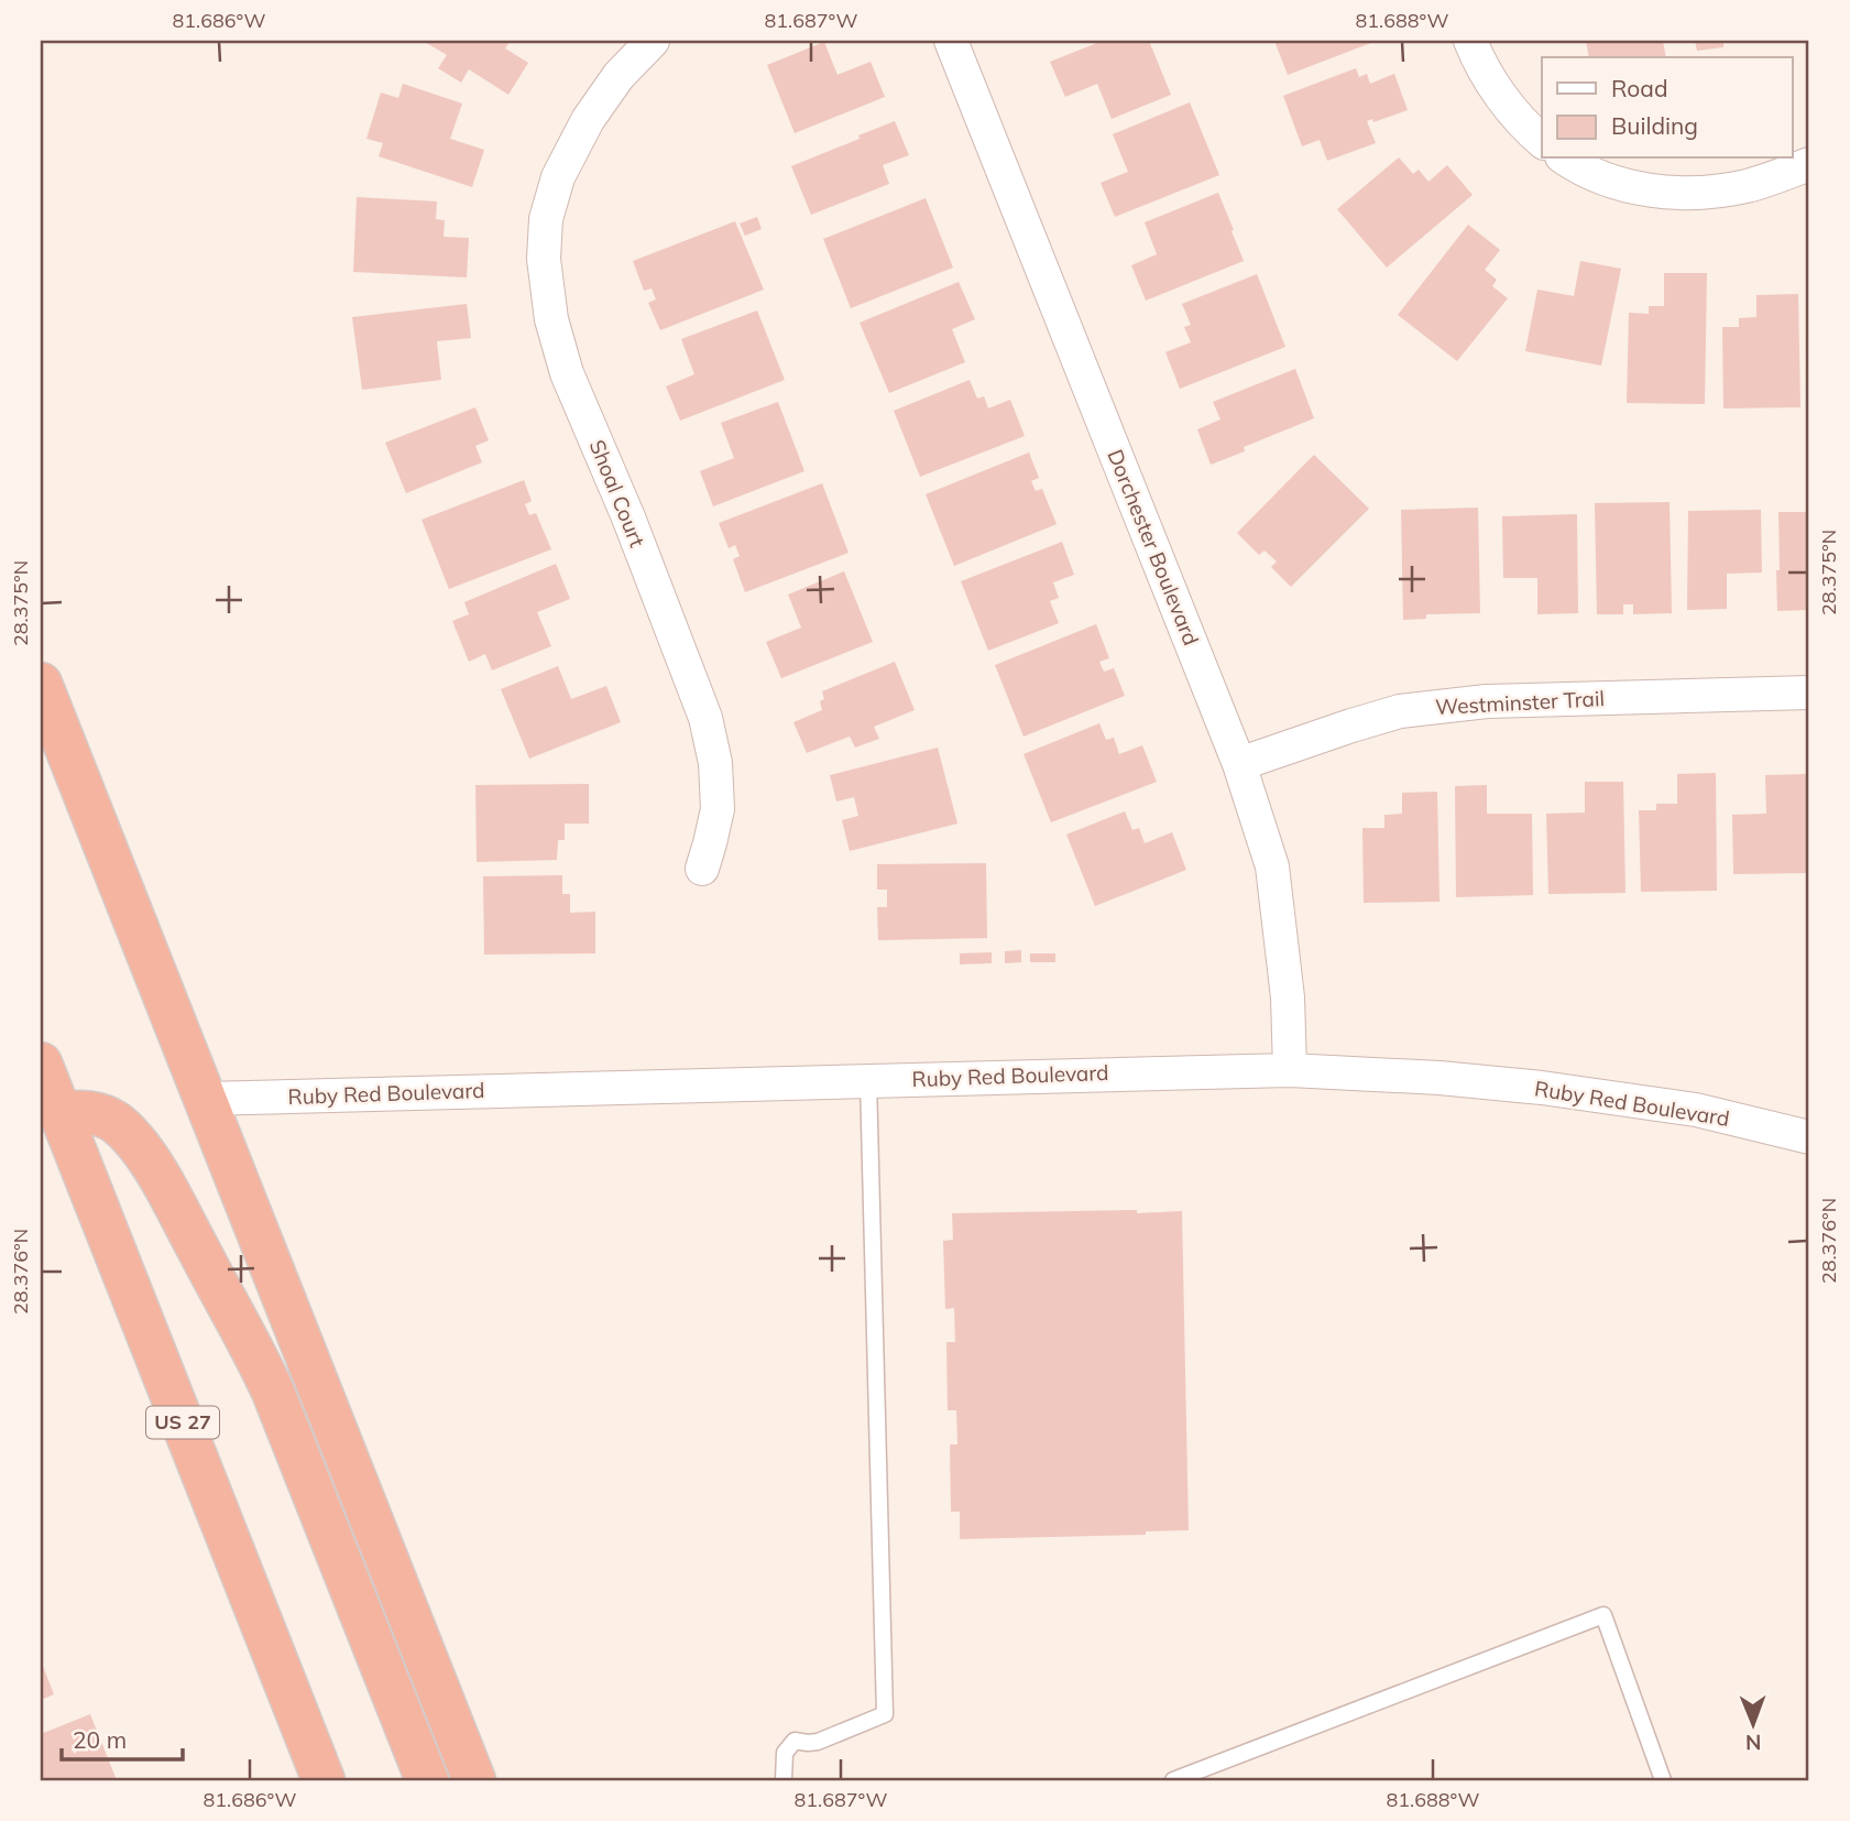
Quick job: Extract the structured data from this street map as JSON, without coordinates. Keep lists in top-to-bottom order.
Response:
{
  "streets": {
    "highway": ["US 27"],
    "street": [
      "Shoal Court",
      "Dorchester Boulevard",
      "Westminster Trail",
      "Ruby Red Boulevard"
    ]
  },
  "crossings": [
    ["Dorchester Boulevard", "Westminster Trail"],
    ["Dorchester Boulevard", "Ruby Red Boulevard"]
  ],
  "legend": ["Road", "Building"],
  "scale_bar": "20 m",
  "north": "bottom",
  "coordinates": [
    "81.686°W",
    "81.687°W",
    "81.688°W",
    "28.375°N",
    "28.376°N"
  ]
}
